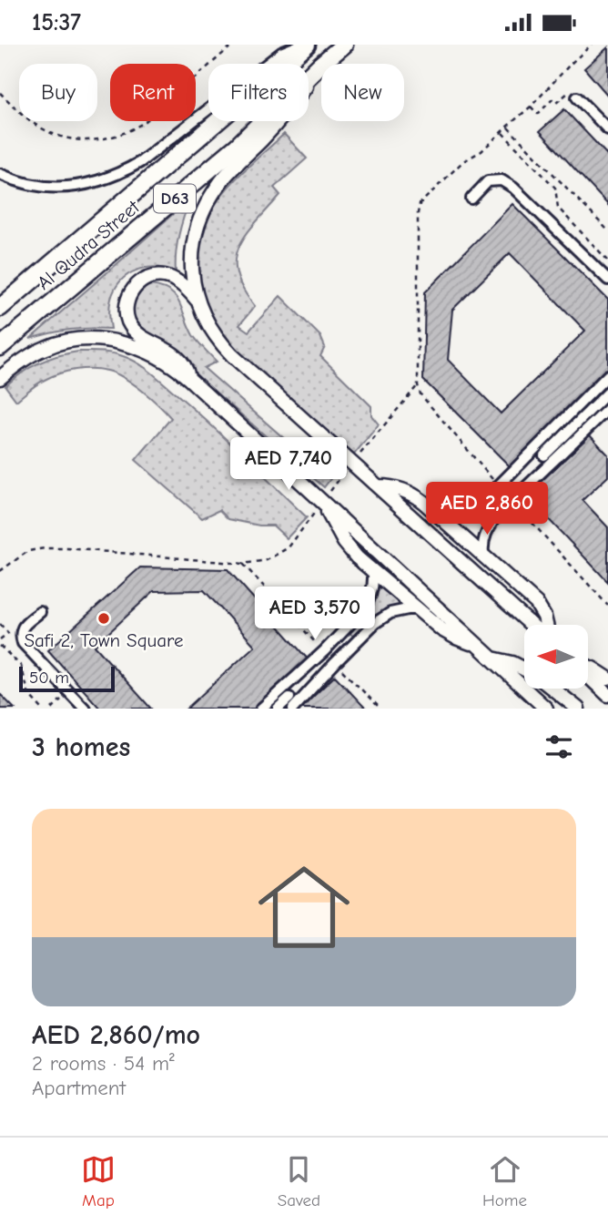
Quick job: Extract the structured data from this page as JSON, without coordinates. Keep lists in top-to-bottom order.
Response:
{
  "streets": {
    "main road": ["D63", "Al Qudra Street"]
  },
  "places": ["Safi 2, Town Square"],
  "scale_bar": "50 m",
  "north": "left",
  "page": {
    "status": "15:37",
    "chip": [
      "Buy",
      "Rent",
      "Filters",
      "New"
    ],
    "price": ["AED 7,740", "AED 2,860", "AED 3,570"],
    "scale": "50 m",
    "heading": "3 homes",
    "list": [
      {
        "name": "AED 2,860/mo",
        "note": "2 rooms · 54 m² · Apartment"
      }
    ],
    "tabs": ["Map", "Saved", "Home"]
  }
}
